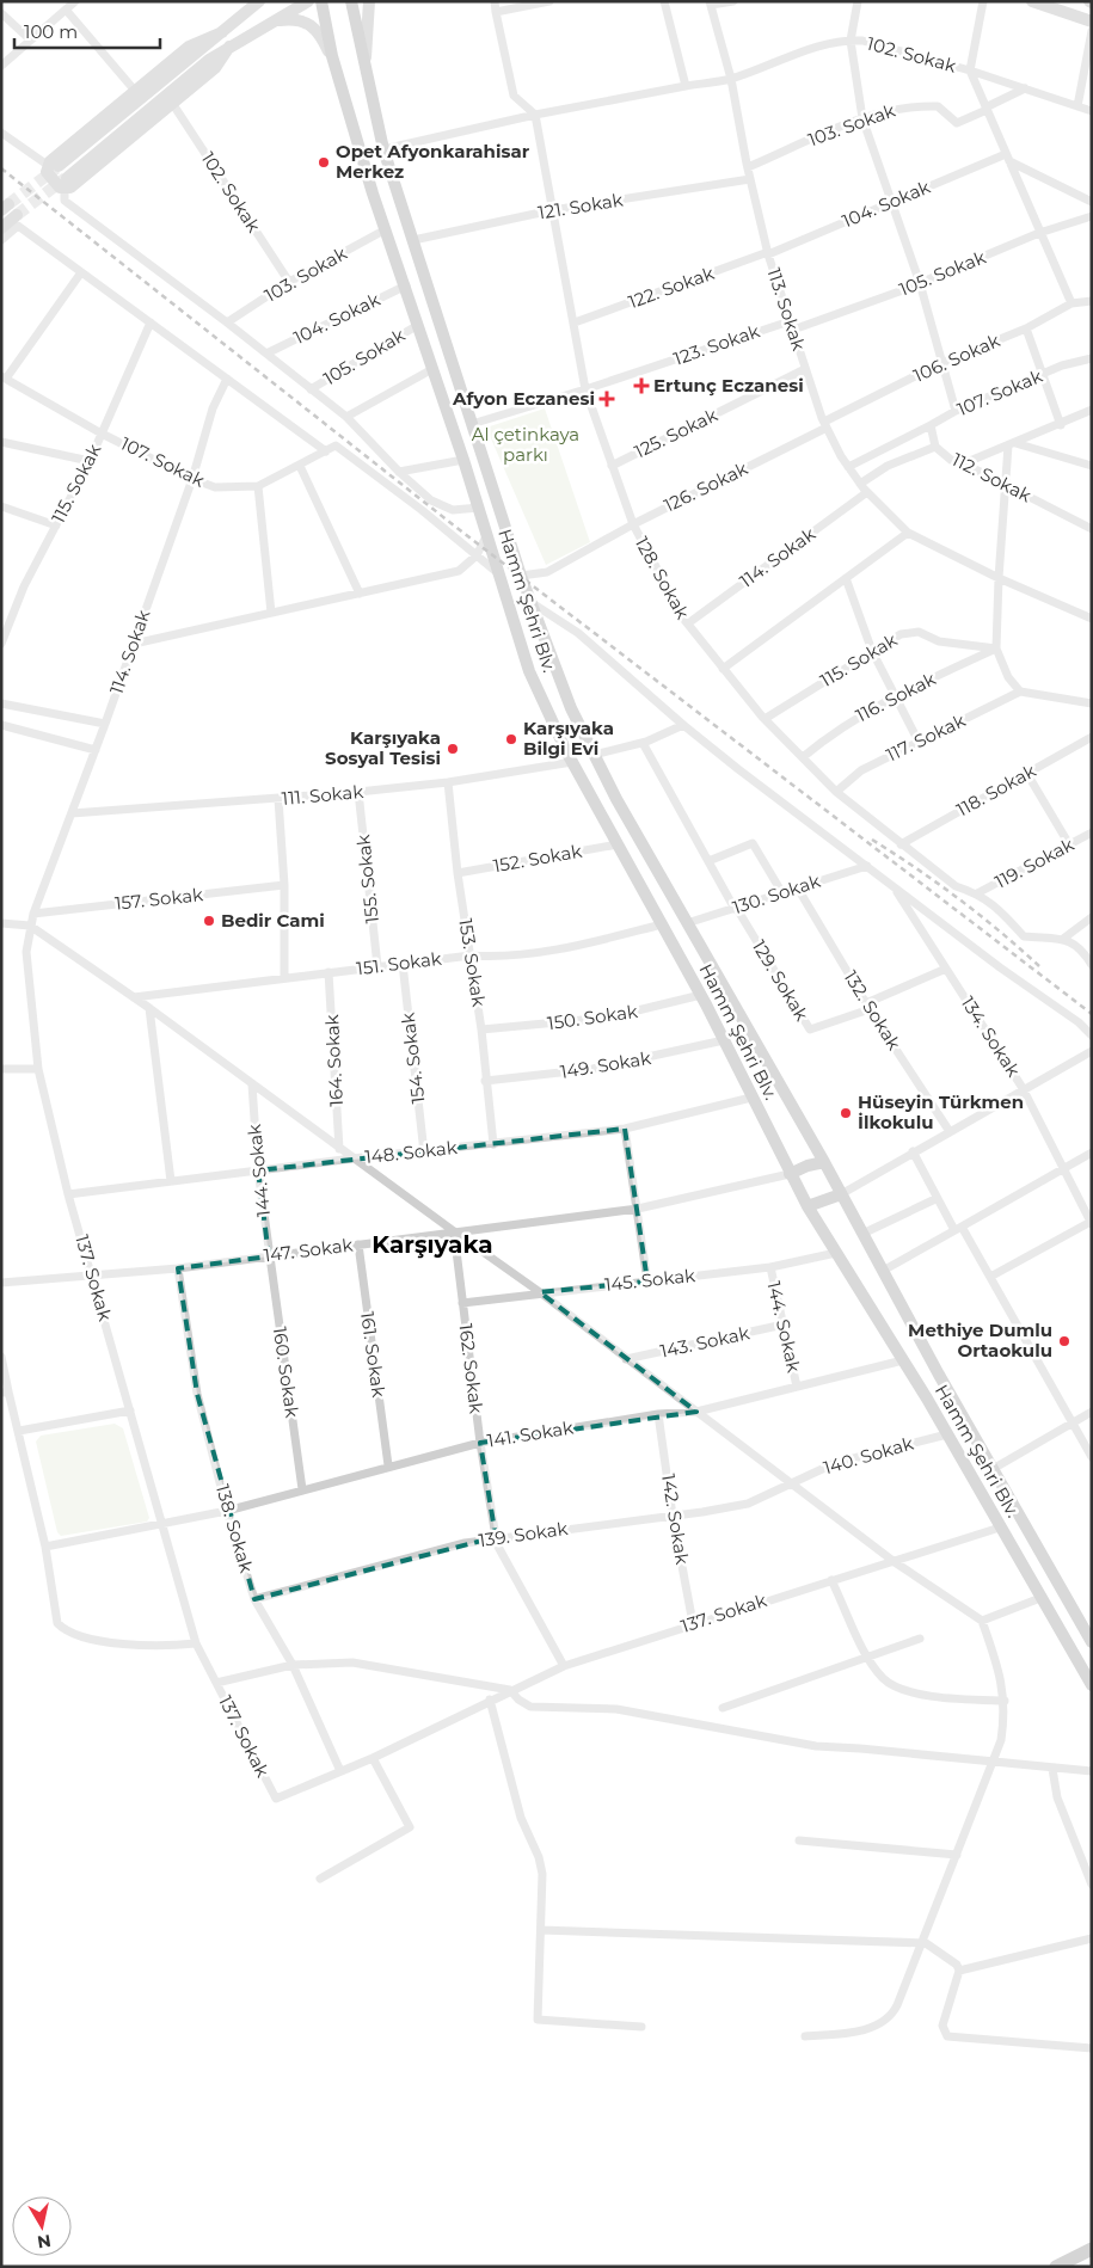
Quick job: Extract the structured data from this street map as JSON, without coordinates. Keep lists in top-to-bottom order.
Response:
{
  "streets": {
    "main road": ["Hamm Şehri Blv."],
    "street": [
      "102. Sokak",
      "103. Sokak",
      "104. Sokak",
      "121. Sokak",
      "105. Sokak",
      "122. Sokak",
      "113. Sokak",
      "123. Sokak",
      "106. Sokak",
      "107. Sokak",
      "125. Sokak",
      "112. Sokak",
      "115. Sokak",
      "126. Sokak",
      "114. Sokak",
      "128. Sokak",
      "116. Sokak",
      "117. Sokak",
      "118. Sokak",
      "111. Sokak",
      "152. Sokak",
      "119. Sokak",
      "155. Sokak",
      "130. Sokak",
      "157. Sokak",
      "153. Sokak",
      "151. Sokak",
      "129. Sokak",
      "132. Sokak",
      "150. Sokak",
      "134. Sokak",
      "154. Sokak",
      "164. Sokak",
      "149. Sokak",
      "148. Sokak",
      "144. Sokak",
      "147. Sokak",
      "137. Sokak",
      "145. Sokak",
      "143. Sokak",
      "161. Sokak",
      "162. Sokak",
      "160. Sokak",
      "141. Sokak",
      "140. Sokak",
      "142. Sokak",
      "138. Sokak",
      "139. Sokak"
    ]
  },
  "crossings": [
    ["102. Sokak", "103. Sokak"],
    ["102. Sokak", "113. Sokak"],
    ["102. Sokak", "128. Sokak"],
    ["102. Sokak", "Hamm Şehri Blv."],
    ["103. Sokak", "113. Sokak"],
    ["103. Sokak", "Hamm Şehri Blv."],
    ["104. Sokak", "122. Sokak"],
    ["104. Sokak", "113. Sokak"],
    ["104. Sokak", "Hamm Şehri Blv."],
    ["121. Sokak", "113. Sokak"],
    ["121. Sokak", "128. Sokak"],
    ["121. Sokak", "Hamm Şehri Blv."],
    ["105. Sokak", "113. Sokak"],
    ["105. Sokak", "123. Sokak"],
    ["105. Sokak", "Hamm Şehri Blv."],
    ["122. Sokak", "113. Sokak"],
    ["122. Sokak", "128. Sokak"],
    ["113. Sokak", "123. Sokak"],
    ["113. Sokak", "106. Sokak"],
    ["113. Sokak", "107. Sokak"],
    ["113. Sokak", "125. Sokak"],
    ["113. Sokak", "112. Sokak"],
    ["113. Sokak", "126. Sokak"],
    ["113. Sokak", "114. Sokak"],
    ["123. Sokak", "128. Sokak"],
    ["123. Sokak", "Hamm Şehri Blv."],
    ["106. Sokak", "126. Sokak"],
    ["107. Sokak", "115. Sokak"],
    ["107. Sokak", "114. Sokak"],
    ["125. Sokak", "128. Sokak"],
    ["115. Sokak", "128. Sokak"],
    ["115. Sokak", "116. Sokak"],
    ["126. Sokak", "128. Sokak"],
    ["126. Sokak", "Hamm Şehri Blv."],
    ["114. Sokak", "128. Sokak"],
    ["114. Sokak", "111. Sokak"],
    ["114. Sokak", "157. Sokak"],
    ["114. Sokak", "137. Sokak"],
    ["128. Sokak", "116. Sokak"],
    ["128. Sokak", "117. Sokak"],
    ["128. Sokak", "118. Sokak"],
    ["128. Sokak", "119. Sokak"],
    ["Hamm Şehri Blv.", "111. Sokak"],
    ["Hamm Şehri Blv.", "152. Sokak"],
    ["Hamm Şehri Blv.", "130. Sokak"],
    ["Hamm Şehri Blv.", "151. Sokak"],
    ["Hamm Şehri Blv.", "150. Sokak"],
    ["Hamm Şehri Blv.", "149. Sokak"],
    ["Hamm Şehri Blv.", "148. Sokak"],
    ["Hamm Şehri Blv.", "147. Sokak"],
    ["Hamm Şehri Blv.", "137. Sokak"],
    ["Hamm Şehri Blv.", "145. Sokak"],
    ["Hamm Şehri Blv.", "141. Sokak"],
    ["Hamm Şehri Blv.", "140. Sokak"],
    ["111. Sokak", "155. Sokak"],
    ["111. Sokak", "153. Sokak"],
    ["152. Sokak", "153. Sokak"],
    ["155. Sokak", "151. Sokak"],
    ["130. Sokak", "129. Sokak"],
    ["130. Sokak", "132. Sokak"],
    ["153. Sokak", "151. Sokak"],
    ["153. Sokak", "150. Sokak"],
    ["153. Sokak", "149. Sokak"],
    ["153. Sokak", "148. Sokak"],
    ["151. Sokak", "154. Sokak"],
    ["151. Sokak", "164. Sokak"],
    ["129. Sokak", "132. Sokak"],
    ["154. Sokak", "148. Sokak"],
    ["148. Sokak", "144. Sokak"],
    ["148. Sokak", "137. Sokak"],
    ["144. Sokak", "147. Sokak"],
    ["144. Sokak", "145. Sokak"],
    ["144. Sokak", "143. Sokak"],
    ["144. Sokak", "160. Sokak"],
    ["144. Sokak", "141. Sokak"],
    ["147. Sokak", "137. Sokak"],
    ["147. Sokak", "161. Sokak"],
    ["147. Sokak", "162. Sokak"],
    ["147. Sokak", "160. Sokak"],
    ["147. Sokak", "138. Sokak"],
    ["137. Sokak", "162. Sokak"],
    ["137. Sokak", "141. Sokak"],
    ["137. Sokak", "142. Sokak"],
    ["137. Sokak", "138. Sokak"],
    ["145. Sokak", "162. Sokak"],
    ["161. Sokak", "141. Sokak"],
    ["162. Sokak", "141. Sokak"],
    ["162. Sokak", "139. Sokak"],
    ["160. Sokak", "141. Sokak"],
    ["141. Sokak", "142. Sokak"],
    ["141. Sokak", "138. Sokak"],
    ["140. Sokak", "139. Sokak"],
    ["142. Sokak", "139. Sokak"],
    ["138. Sokak", "139. Sokak"]
  ],
  "districts": ["Karşıyaka"],
  "parks": ["Al çetinkaya parkı"],
  "places": {
    "other": [
      "Opet Afyonkarahisar Merkez",
      "Karşıyaka Bilgi Evi",
      "Karşıyaka Sosyal Tesisi",
      "Bedir Cami",
      "Hüseyin Türkmen İlkokulu",
      "Methiye Dumlu Ortaokulu"
    ],
    "health": ["Ertunç Eczanesi", "Afyon Eczanesi"]
  },
  "scale_bar": "100 m",
  "north": "bottom"
}
